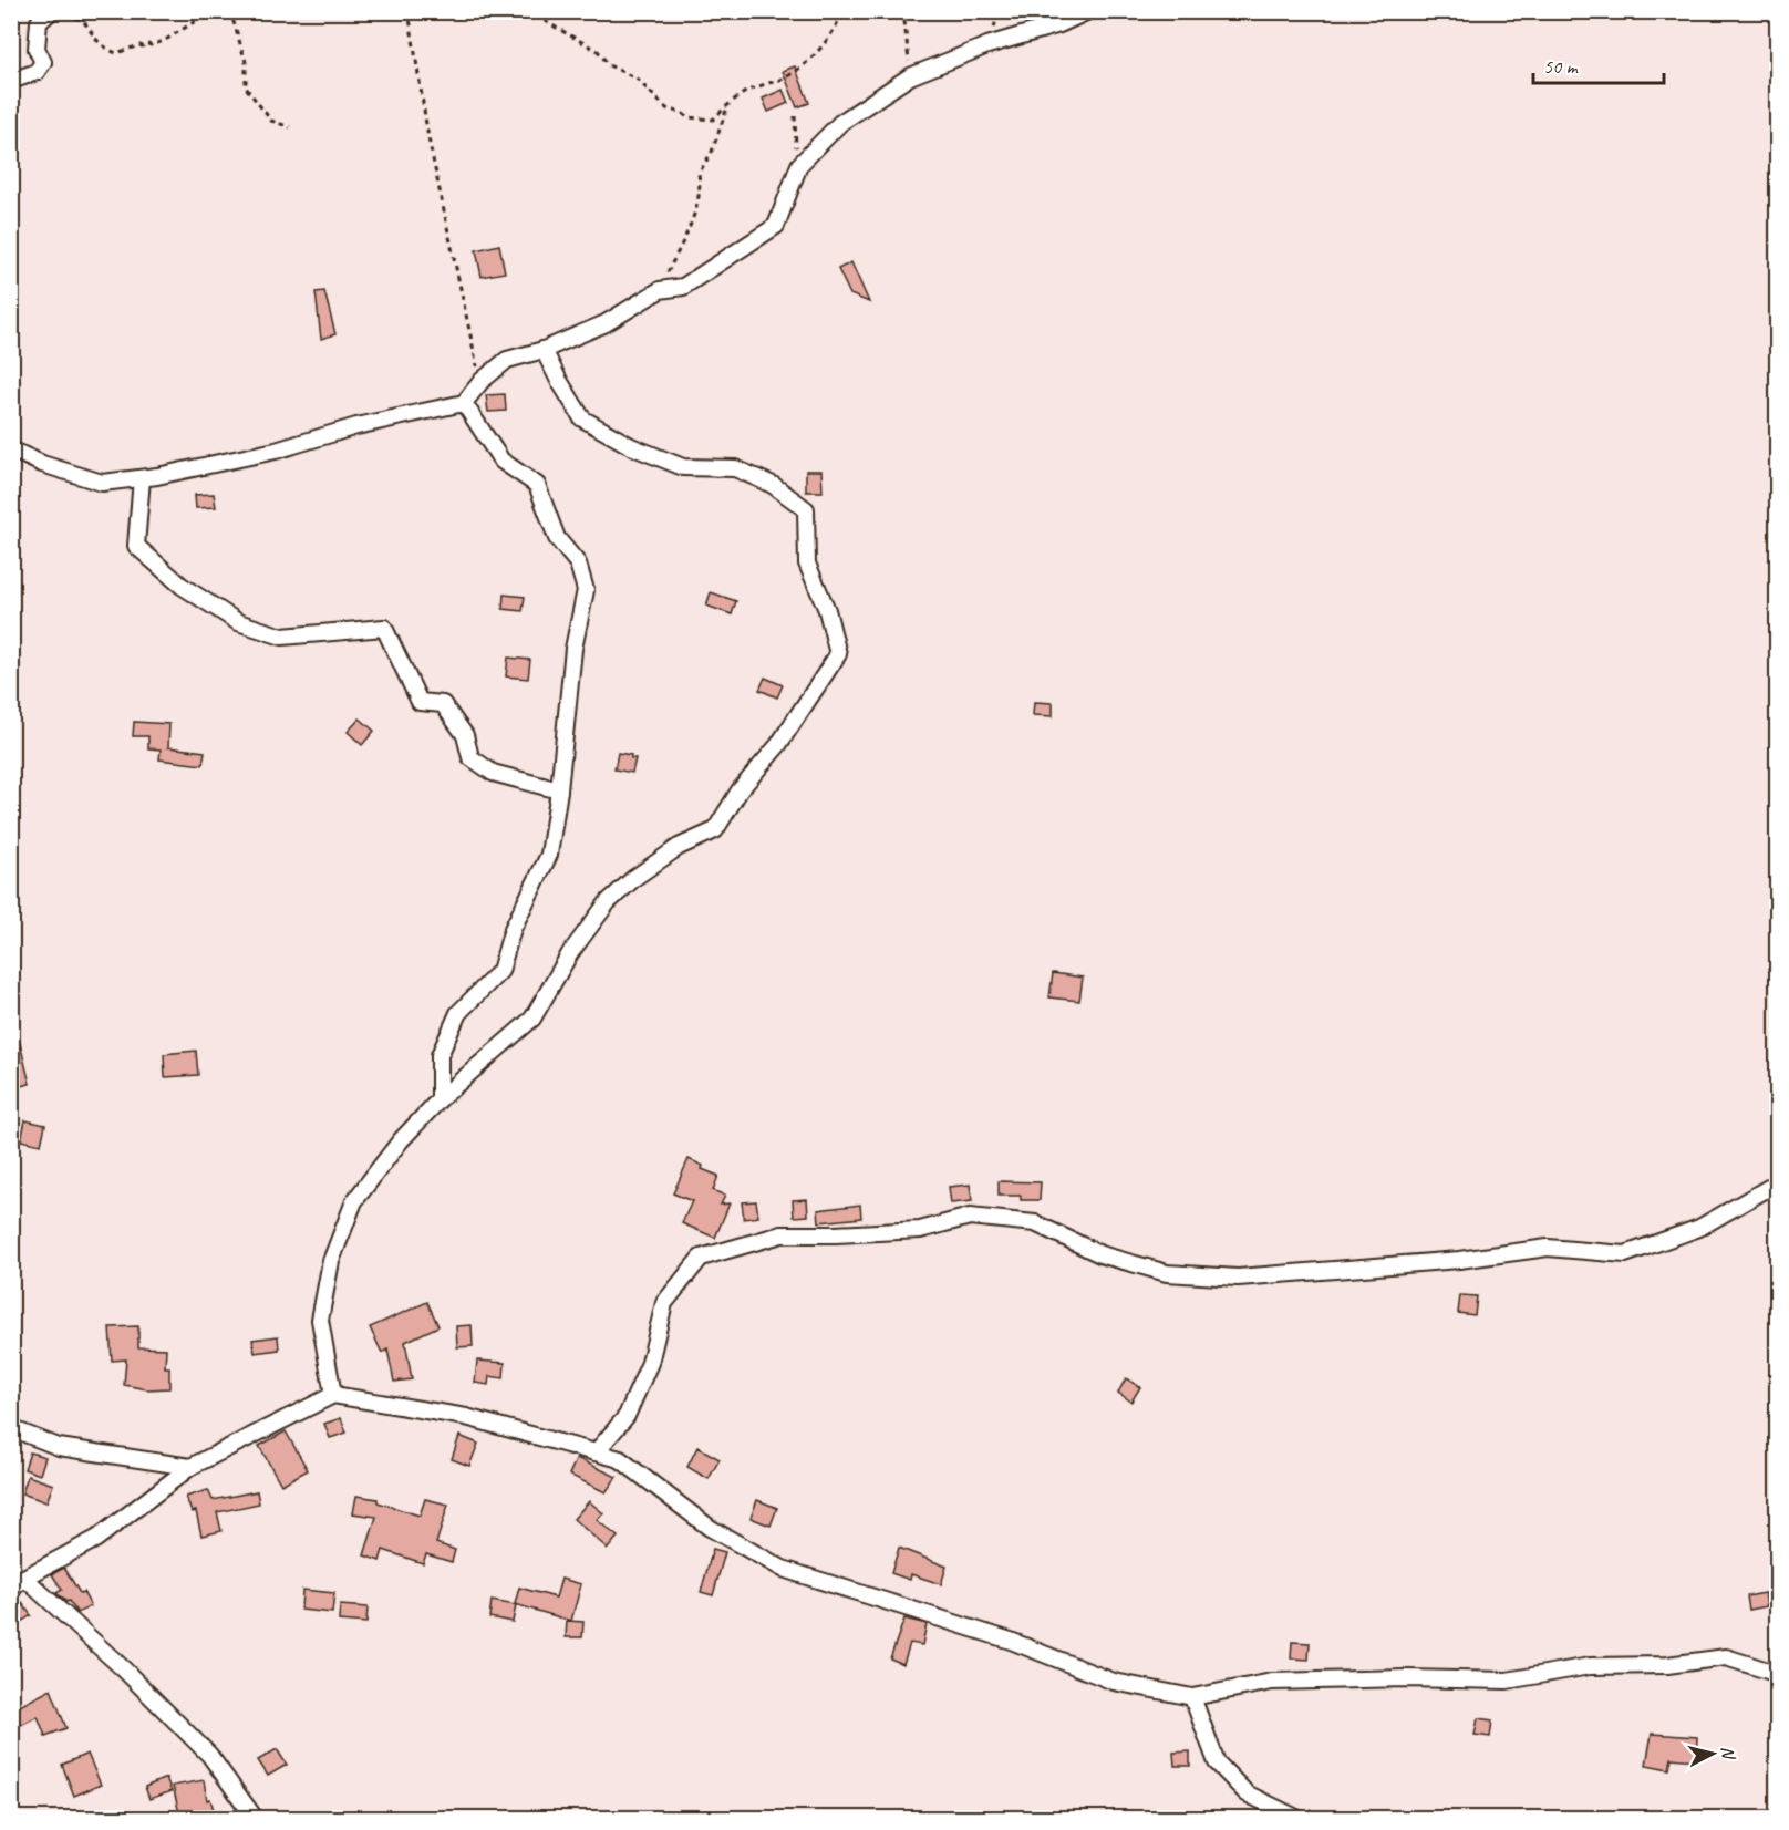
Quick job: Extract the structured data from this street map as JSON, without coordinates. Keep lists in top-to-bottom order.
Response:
{
  "scale_bar": "50 m",
  "north": "right"
}
